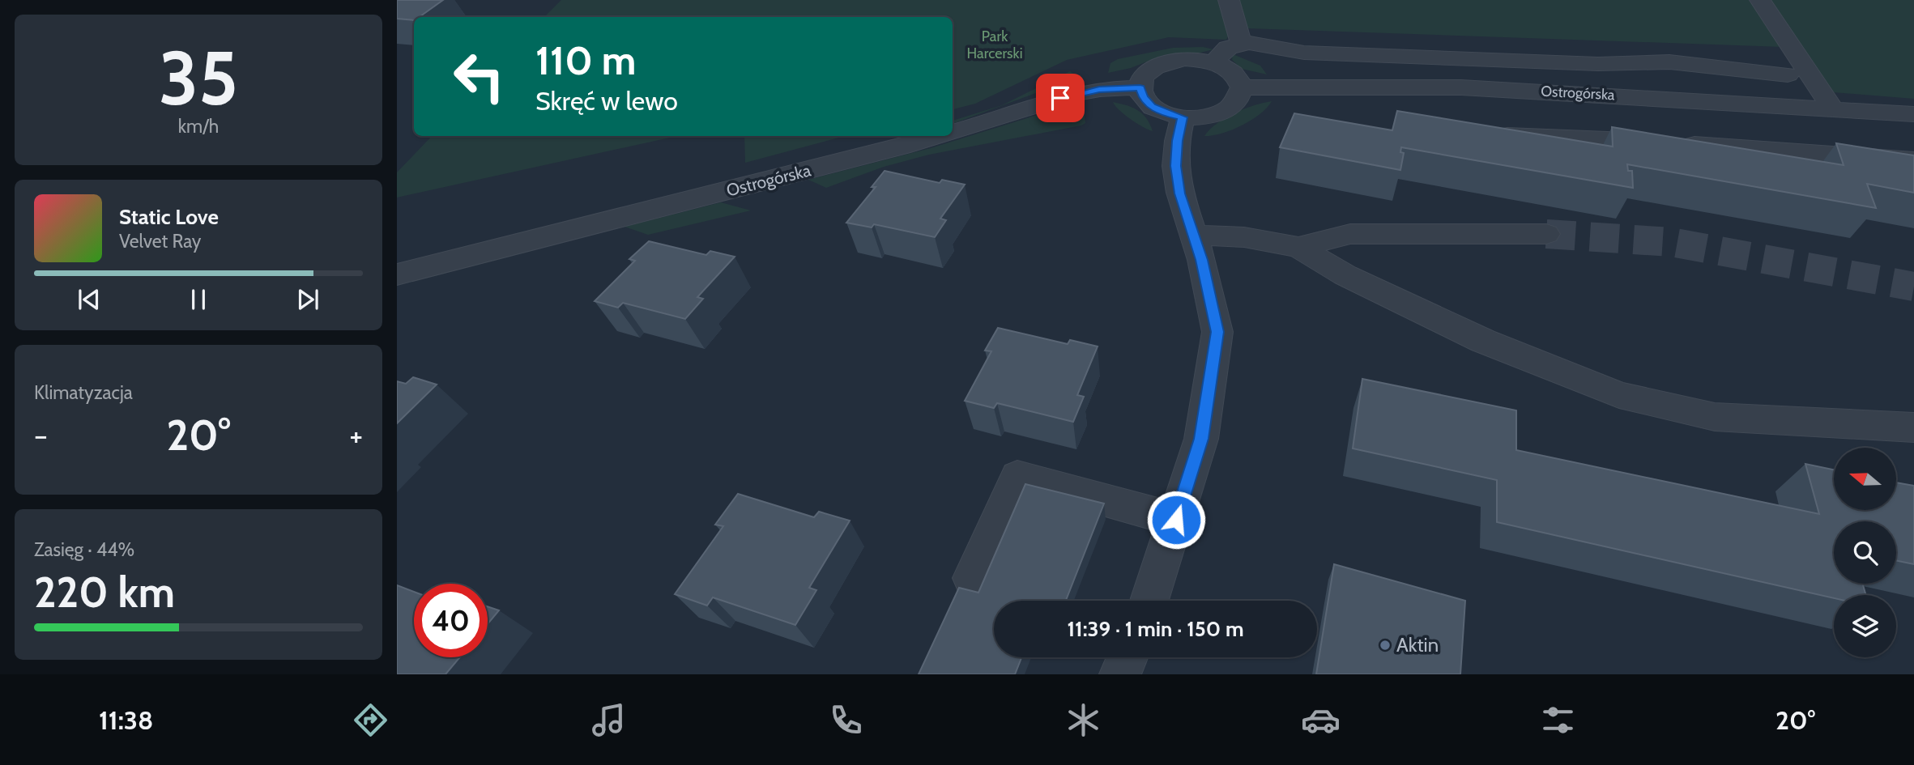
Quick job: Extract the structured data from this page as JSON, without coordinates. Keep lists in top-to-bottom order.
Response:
{
  "streets": {
    "street": ["Ostrogórska"]
  },
  "parks": ["Park Harcerski"],
  "places": ["Aktin"],
  "north": "left",
  "page": {
    "tile": [
      ["35", "km/h"],
      "Klimatyzacja",
      ["Zasięg · 44%", "220 km"]
    ],
    "turn": ["110 m", "Skręć w lewo"],
    "song": ["Static Love", "Velvet Ray"],
    "heat": ["−", "20°", "+"],
    "limit": "40",
    "trip": "11:39 · 1 min · 150 m",
    "tabs": ["11:38", "20°"]
  }
}
